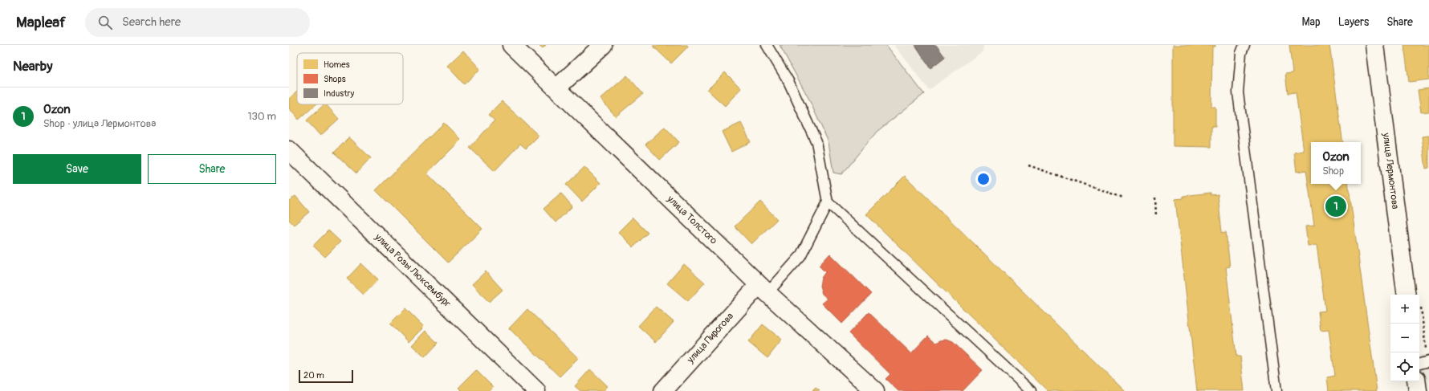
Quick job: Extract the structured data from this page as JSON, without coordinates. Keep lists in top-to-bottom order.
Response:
{
  "streets": {
    "street": [
      "улица Лермонтова",
      "улица Толстого",
      "улица Розы Люксембург",
      "улица Пирогова"
    ]
  },
  "crossings": [
    ["улица Толстого", "улица Пирогова"]
  ],
  "legend": ["Homes", "Shops", "Industry"],
  "scale_bar": "20 m",
  "page": {
    "header": "Mapleaf",
    "search": "Search here",
    "nav": ["Map", "Layers", "Share"],
    "heading": "Nearby",
    "list": [
      {
        "mark": "1",
        "name": "Ozon",
        "note": "Shop · улица Лермонтова",
        "value": "130 m"
      }
    ],
    "popup": ["Ozon", "Shop"],
    "buttons": ["Save", "Share"],
    "pins": "1",
    "map_buttons": ["+", "−"],
    "scale": "20 m"
  }
}
